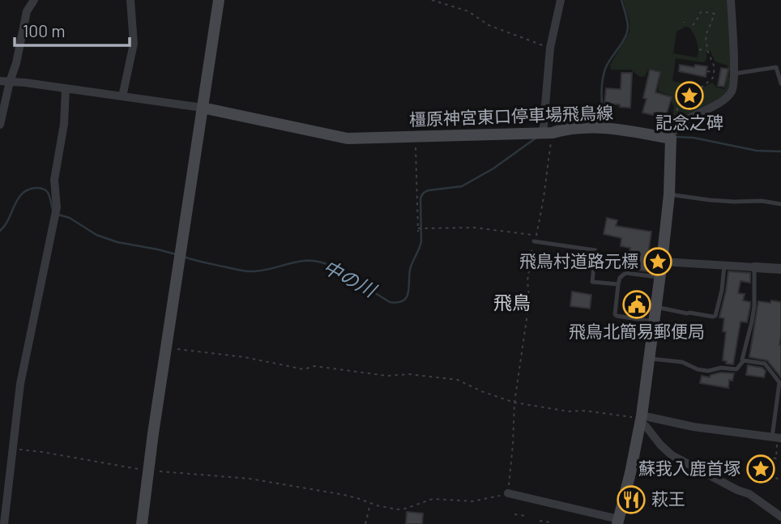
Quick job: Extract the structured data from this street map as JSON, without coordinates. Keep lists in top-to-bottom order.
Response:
{
  "streets": {
    "main road": ["橿原神宮東口停車場飛鳥線"]
  },
  "districts": ["飛鳥"],
  "water": ["中の川"],
  "places": {
    "place": ["記念之碑", "飛鳥村道路元標", "蘇我入鹿首塚"],
    "public building": ["飛鳥北簡易郵便局"],
    "restaurant": ["萩王"]
  },
  "scale_bar": "100 m"
}
